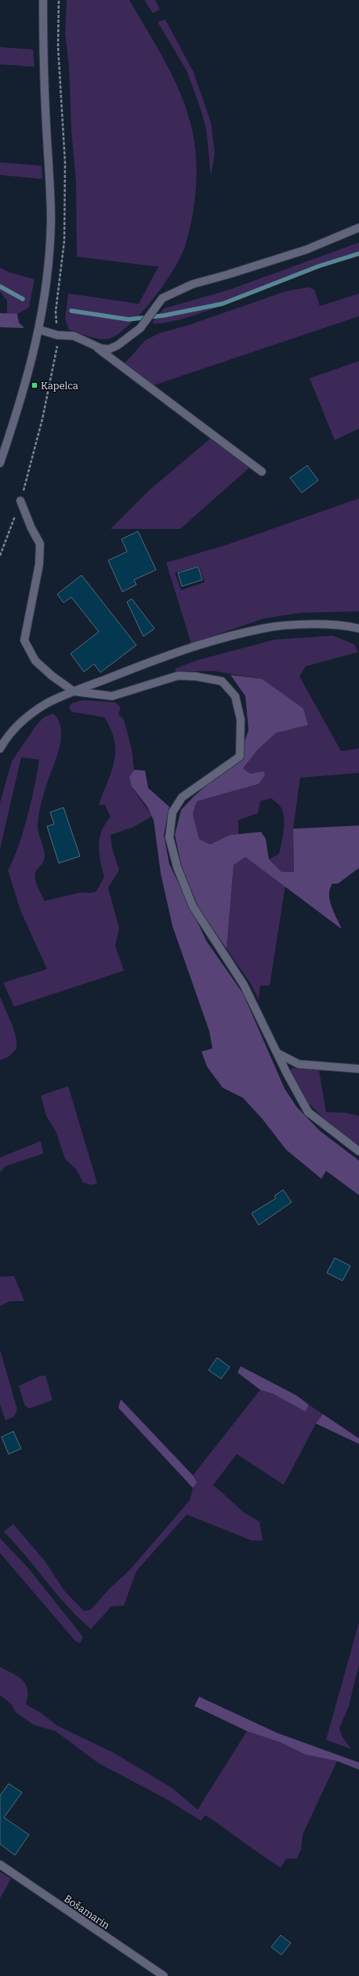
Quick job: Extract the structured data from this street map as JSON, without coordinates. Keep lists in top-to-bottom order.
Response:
{
  "streets": {
    "street": ["Bošamarin"]
  },
  "places": {
    "transit": ["Kapelca"]
  }
}
